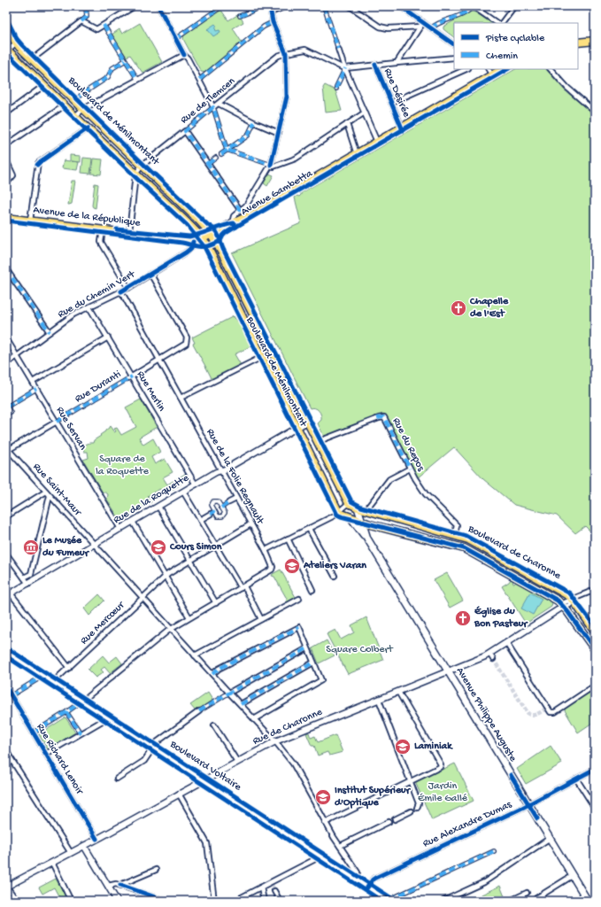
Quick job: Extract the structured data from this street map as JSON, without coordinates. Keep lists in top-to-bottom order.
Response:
{
  "streets": {
    "main road": [
      "Boulevard de Ménilmontant",
      "Avenue Gambetta",
      "Avenue de la République",
      "Boulevard de Charonne",
      "Avenue Philippe Auguste",
      "Boulevard Voltaire"
    ],
    "street": [
      "Rue Désirée",
      "Rue de Tlemcen",
      "Rue du Chemin Vert",
      "Rue Duranti",
      "Rue Merlin",
      "Rue Servan",
      "Rue du Repos",
      "Rue de la Folie Regnault",
      "Rue Saint-Maur",
      "Rue de la Roquette",
      "Rue Mercœur",
      "Rue de Charonne",
      "Rue Richard Lenoir",
      "Rue Alexandre Dumas"
    ]
  },
  "crossings": [
    ["Rue Désirée", "Avenue Gambetta"],
    ["Rue de Tlemcen", "Boulevard de Ménilmontant"],
    ["Boulevard de Ménilmontant", "Avenue de la République"],
    ["Boulevard de Ménilmontant", "Rue du Repos"],
    ["Boulevard de Ménilmontant", "Rue de la Roquette"],
    ["Boulevard de Ménilmontant", "Boulevard de Charonne"],
    ["Avenue de la République", "Rue du Chemin Vert"],
    ["Rue du Chemin Vert", "Rue Duranti"],
    ["Rue du Chemin Vert", "Rue Merlin"],
    ["Rue du Chemin Vert", "Rue Servan"],
    ["Rue du Chemin Vert", "Rue de la Folie Regnault"],
    ["Rue Duranti", "Rue Merlin"],
    ["Rue Duranti", "Rue Servan"],
    ["Rue Duranti", "Rue de la Folie Regnault"],
    ["Rue Duranti", "Rue Saint-Maur"],
    ["Rue Merlin", "Rue de la Roquette"],
    ["Rue Servan", "Rue de la Roquette"],
    ["Rue du Repos", "Boulevard de Charonne"],
    ["Rue de la Folie Regnault", "Rue Saint-Maur"],
    ["Rue de la Folie Regnault", "Rue de la Roquette"],
    ["Rue de la Folie Regnault", "Rue Mercœur"],
    ["Rue de la Folie Regnault", "Boulevard Voltaire"],
    ["Rue Saint-Maur", "Rue de la Roquette"],
    ["Rue Saint-Maur", "Rue Mercœur"],
    ["Rue Saint-Maur", "Rue de Charonne"],
    ["Rue Saint-Maur", "Boulevard Voltaire"],
    ["Boulevard de Charonne", "Avenue Philippe Auguste"],
    ["Boulevard de Charonne", "Rue de Charonne"],
    ["Rue Mercœur", "Boulevard Voltaire"],
    ["Avenue Philippe Auguste", "Rue de Charonne"],
    ["Avenue Philippe Auguste", "Rue Alexandre Dumas"],
    ["Rue de Charonne", "Rue Richard Lenoir"],
    ["Rue de Charonne", "Boulevard Voltaire"],
    ["Boulevard Voltaire", "Rue Alexandre Dumas"]
  ],
  "parks": ["Square de la Roquette", "Square Colbert", "Jardin Émile Gallé"],
  "places": {
    "church": ["Chapelle de l'Est", "Église du Bon Pasteur"],
    "museum": ["Le Musée du Fumeur"],
    "school or university": [
      "Cours Simon",
      "Ateliers Varan",
      "Laminiak",
      "Institut Supérieur d'Optique"
    ]
  },
  "legend": ["Piste cyclable", "Chemin"]
}
